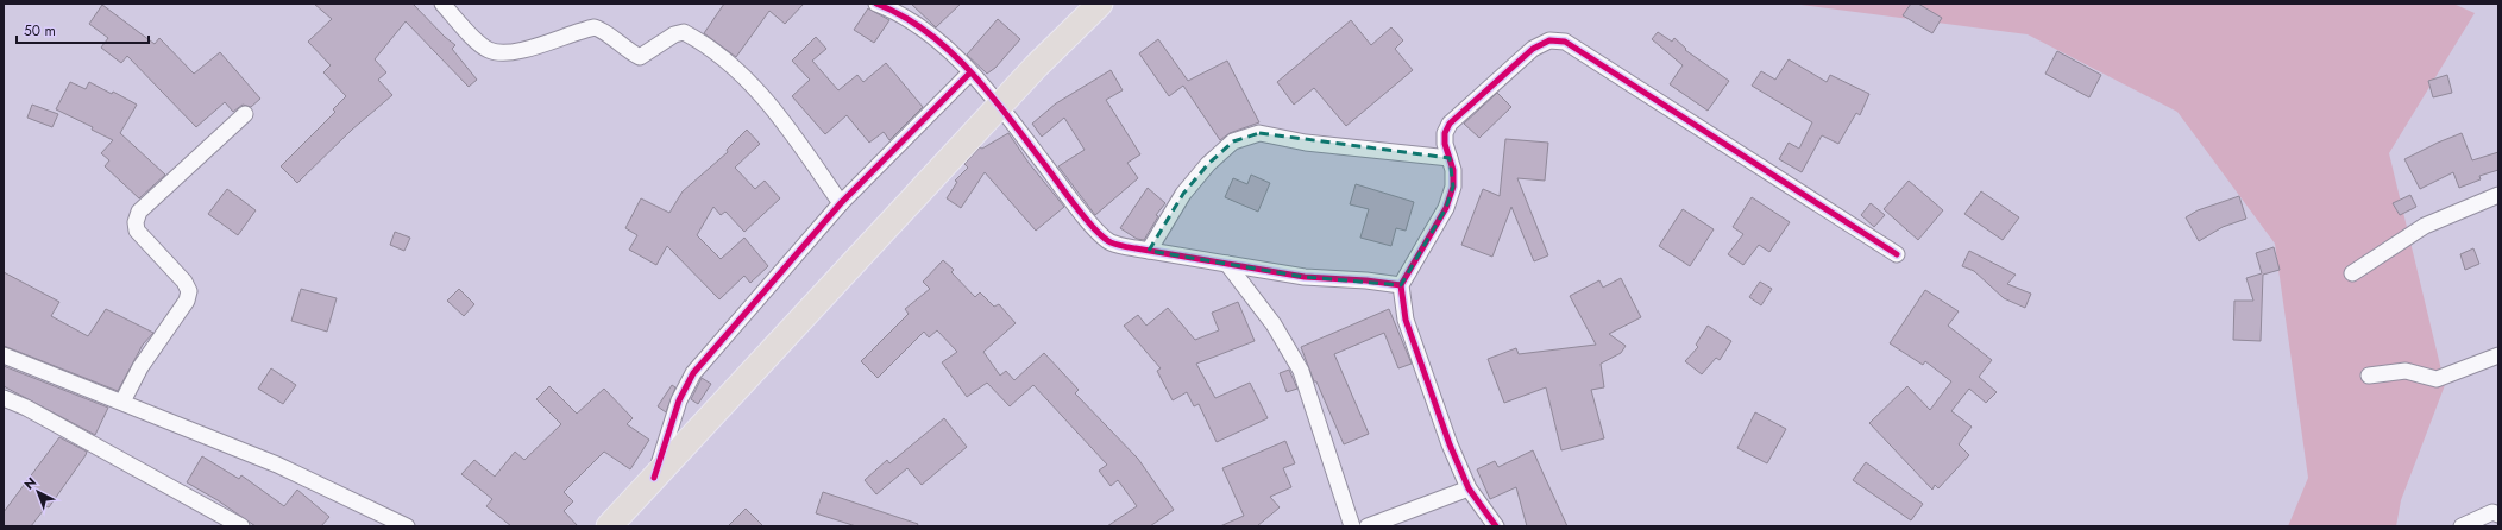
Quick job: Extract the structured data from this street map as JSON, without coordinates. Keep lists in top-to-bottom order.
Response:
{
  "scale_bar": "50 m",
  "north": "top left"
}
